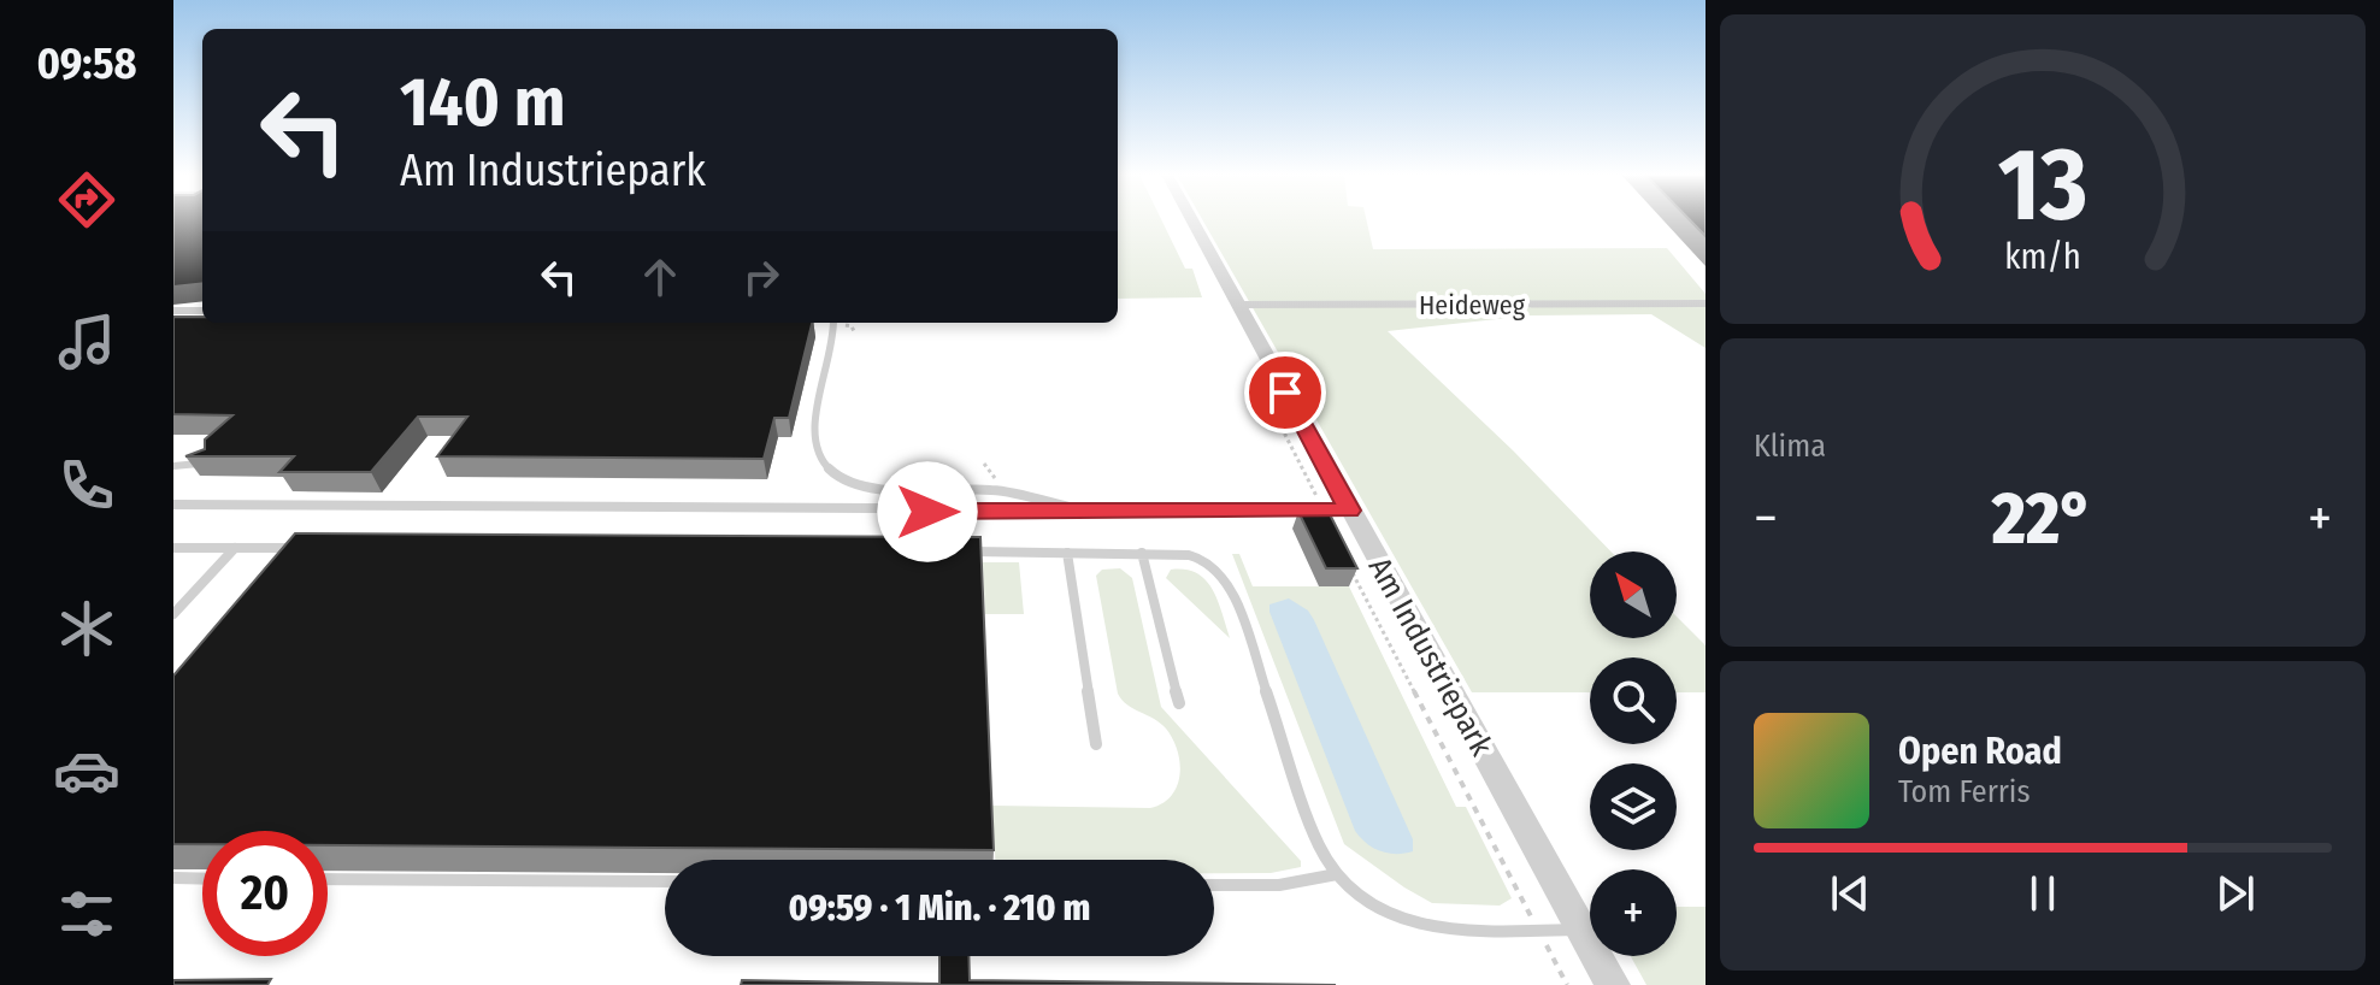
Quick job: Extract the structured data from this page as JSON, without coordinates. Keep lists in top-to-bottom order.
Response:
{
  "streets": {
    "street": ["Heideweg", "Am Industriepark"]
  },
  "crossings": [
    ["Heideweg", "Am Industriepark"]
  ],
  "north": "top left",
  "page": {
    "tabs": "09:58",
    "turn": ["140 m", "Am Industriepark"],
    "tile": "Klima",
    "heat": ["−", "22°", "+"],
    "map_buttons": "+",
    "song": ["Open Road", "Tom Ferris"],
    "limit": "20",
    "trip": "09:59 · 1 Min. · 210 m",
    "gauge": ["13", "km/h"]
  }
}
